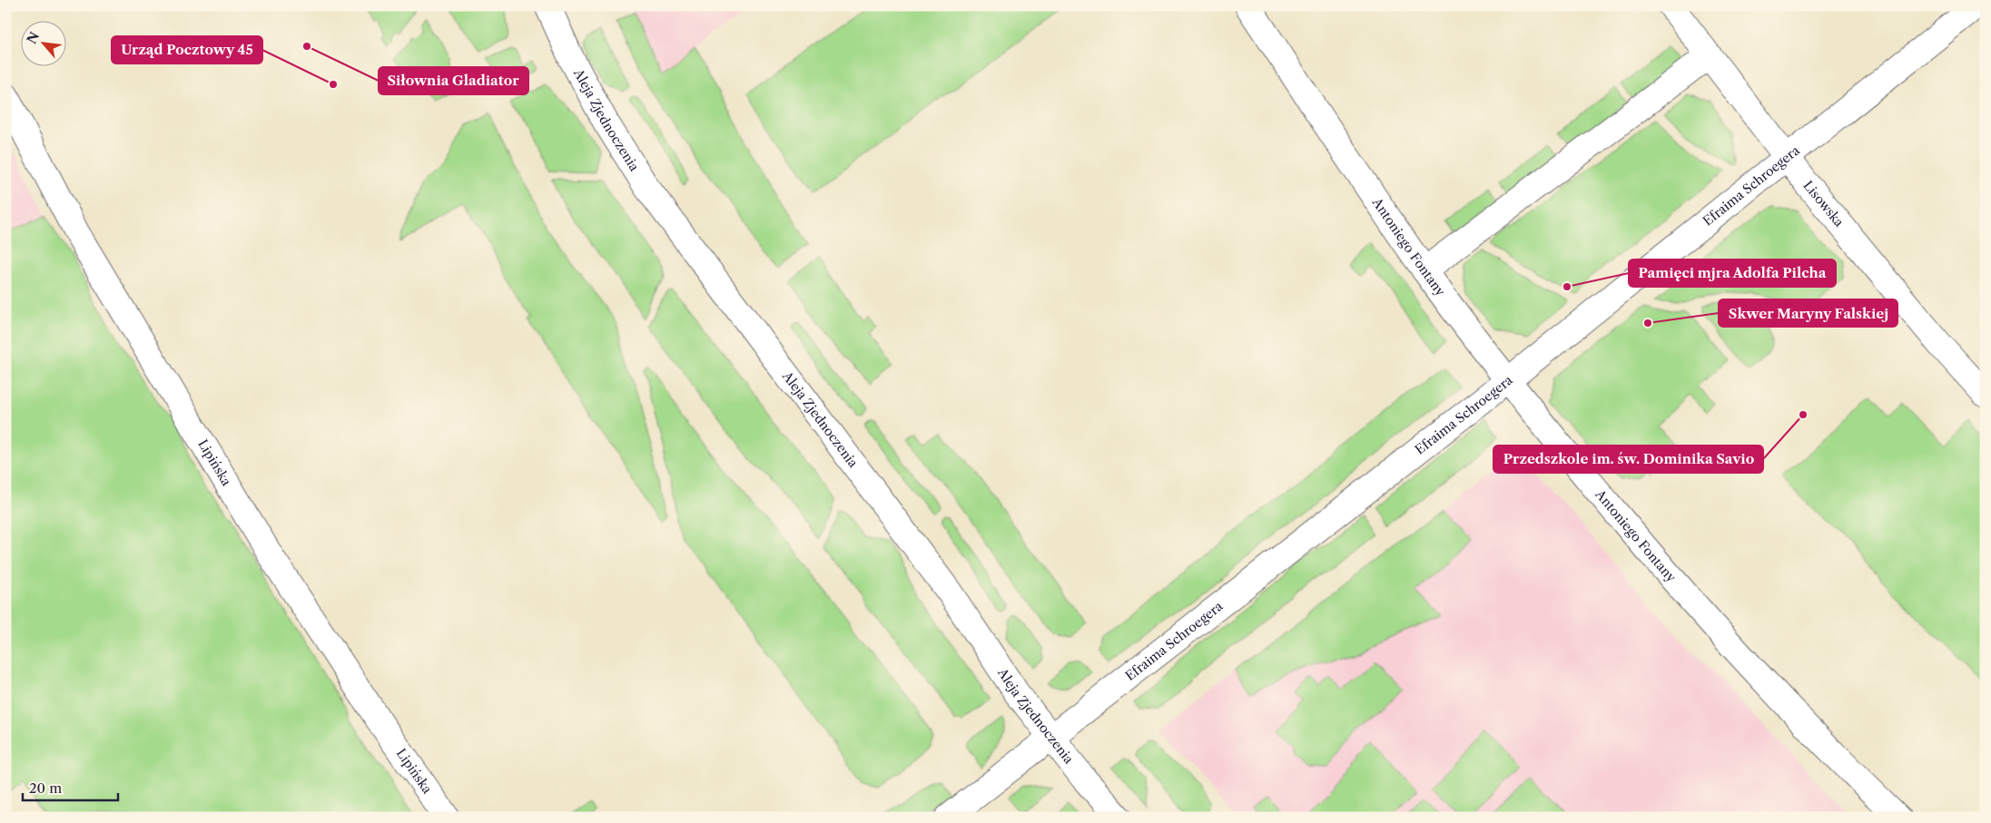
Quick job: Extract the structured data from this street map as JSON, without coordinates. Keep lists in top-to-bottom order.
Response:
{
  "streets": {
    "street": [
      "Aleja Zjednoczenia",
      "Efraima Schroegera",
      "Lisowska",
      "Antoniego Fontany",
      "Lipińska"
    ]
  },
  "crossings": [
    ["Aleja Zjednoczenia", "Efraima Schroegera"],
    ["Efraima Schroegera", "Lisowska"],
    ["Efraima Schroegera", "Antoniego Fontany"]
  ],
  "places": [
    "Siłownia Gladiator",
    "Urząd Pocztowy 45",
    "Pamięci mjra Adolfa Pilcha",
    "Skwer Maryny Falskiej",
    "Przedszkole im. św. Dominika Savio"
  ],
  "scale_bar": "20 m",
  "north": "top left"
}
